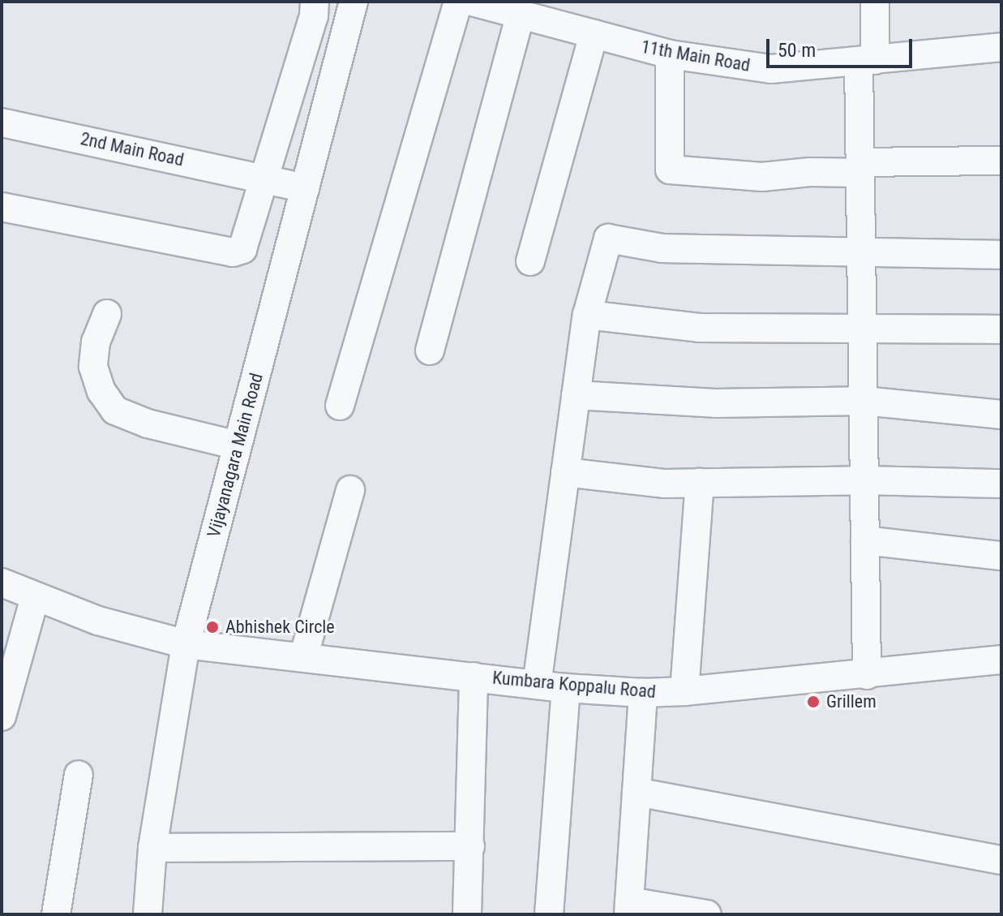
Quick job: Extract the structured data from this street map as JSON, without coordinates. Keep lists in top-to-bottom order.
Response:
{
  "streets": {
    "street": [
      "11th Main Road",
      "2nd Main Road",
      "Vijayanagara Main Road",
      "Kumbara Koppalu Road"
    ]
  },
  "crossings": [
    ["2nd Main Road", "Vijayanagara Main Road"],
    ["Vijayanagara Main Road", "Kumbara Koppalu Road"]
  ],
  "places": ["Abhishek Circle", "Grillem"],
  "scale_bar": "50 m"
}
